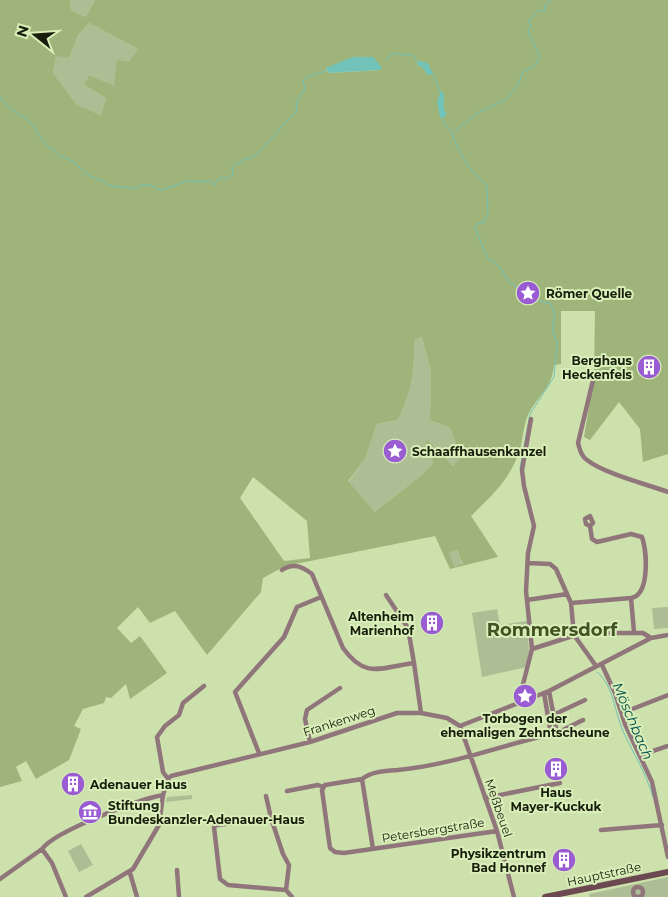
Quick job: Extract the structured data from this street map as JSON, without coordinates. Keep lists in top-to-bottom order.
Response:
{
  "streets": {
    "main road": ["Hauptstraße"],
    "street": ["Frankenweg", "Meßbeuel", "Petersbergstraße"]
  },
  "crossings": [
    ["Frankenweg", "Meßbeuel"],
    ["Meßbeuel", "Petersbergstraße"]
  ],
  "districts": ["Rommersdorf"],
  "water": ["Möschbach"],
  "places": {
    "place": ["Römer Quelle", "Schaaffhausenkanzel", "Torbogen der ehemaligen Zehntscheune"],
    "building": [
      "Berghaus Heckenfels",
      "Altenheim Marienhof",
      "Haus Mayer-Kuckuk",
      "Adenauer Haus",
      "Physikzentrum Bad Honnef"
    ],
    "museum": ["Stiftung Bundeskanzler-Adenauer-Haus"]
  },
  "north": "left"
}
